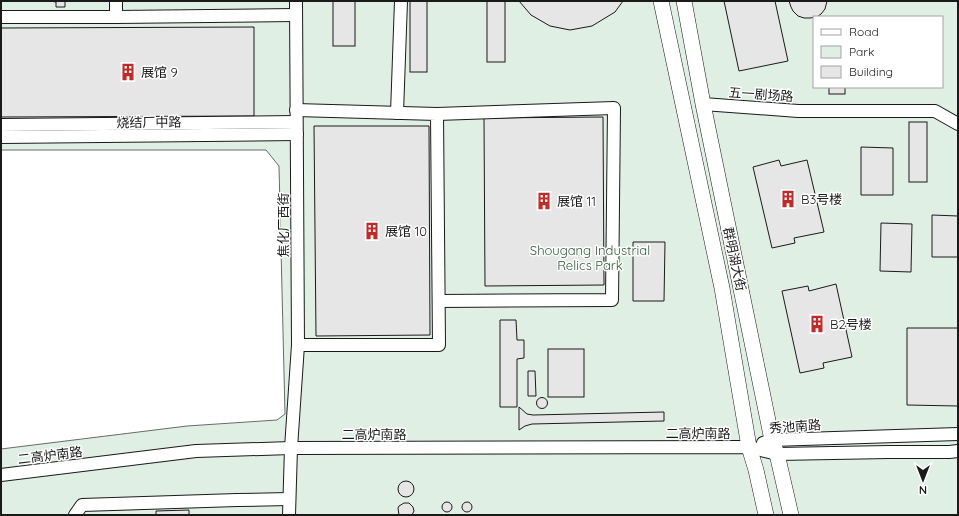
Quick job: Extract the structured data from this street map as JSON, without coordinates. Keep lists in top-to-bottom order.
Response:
{
  "streets": {
    "main road": ["群明湖大街"],
    "street": [
      "五一剧场路",
      "烧结厂中路",
      "焦化厂西街",
      "秀池南路",
      "二高炉南路"
    ]
  },
  "crossings": [
    ["五一剧场路", "群明湖大街"],
    ["烧结厂中路", "焦化厂西街"],
    ["焦化厂西街", "二高炉南路"],
    ["群明湖大街", "秀池南路"],
    ["群明湖大街", "二高炉南路"],
    ["秀池南路", "二高炉南路"]
  ],
  "parks": ["Shougang Industrial Relics Park"],
  "places": {
    "building": [
      "展馆 9",
      "B3号楼",
      "展馆 11",
      "展馆 10",
      "B2号楼"
    ]
  },
  "legend": ["Road", "Park", "Building"],
  "north": "bottom"
}
